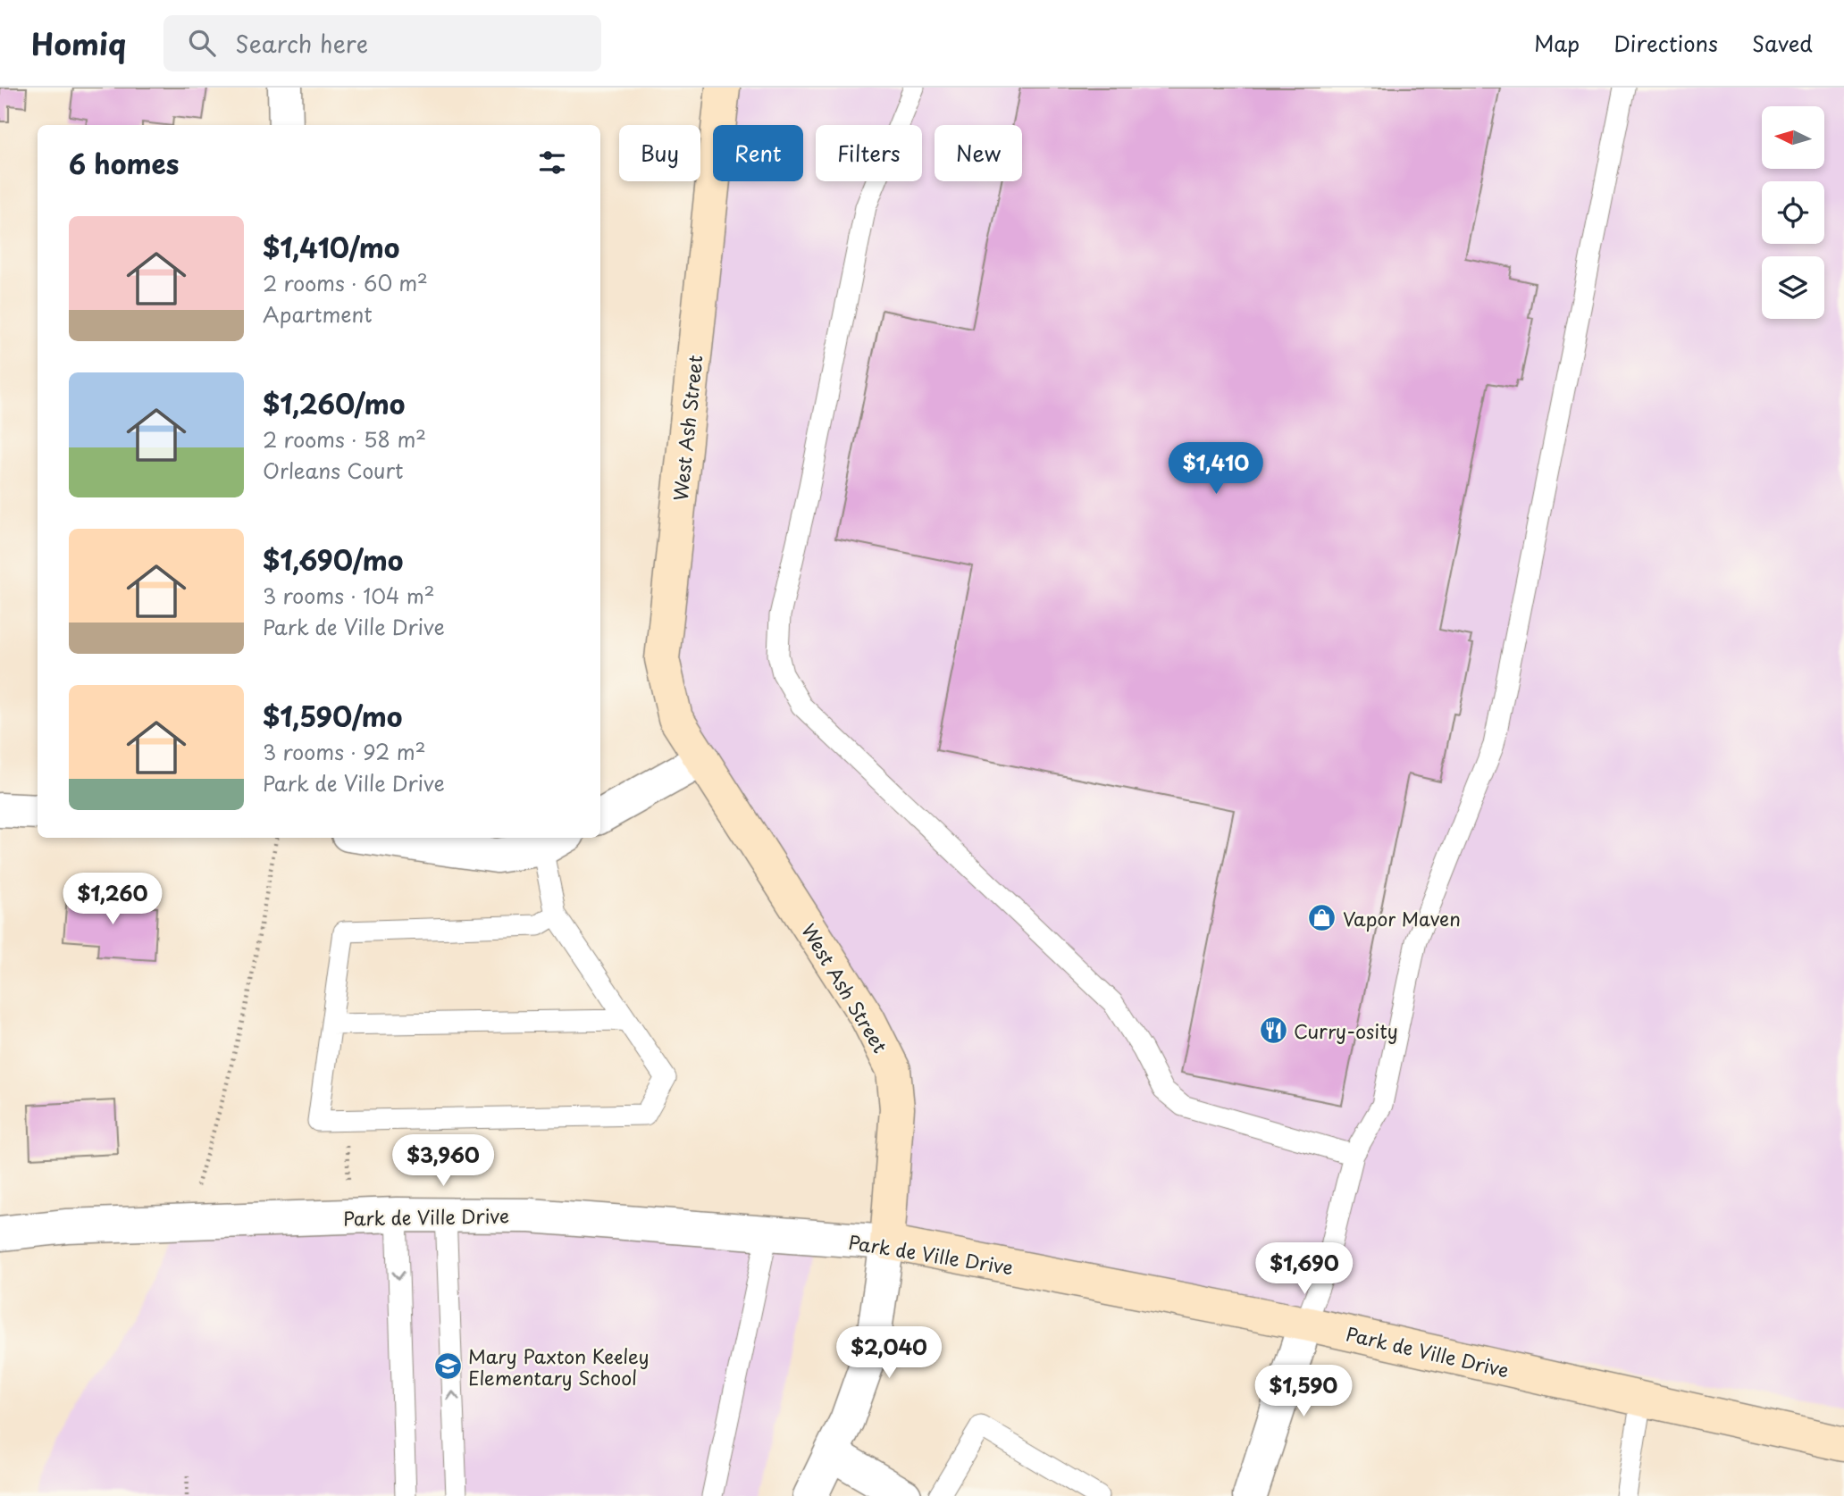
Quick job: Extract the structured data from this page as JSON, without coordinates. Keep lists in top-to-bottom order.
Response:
{
  "streets": {
    "street": ["West Ash Street", "Park de Ville Drive"]
  },
  "crossings": [
    ["West Ash Street", "Park de Ville Drive"]
  ],
  "places": {
    "shop": ["Vapor Maven"],
    "restaurant": ["Curry-osity"],
    "school or university": ["Mary Paxton Keeley Elementary School"]
  },
  "north": "left",
  "page": {
    "header": "Homiq",
    "search": "Search here",
    "nav": ["Map", "Directions", "Saved"],
    "chip": [
      "Buy",
      "Rent",
      "Filters",
      "New"
    ],
    "heading": "6 homes",
    "list": [
      {
        "name": "$1,410/mo",
        "note": "2 rooms · 60 m² · Apartment"
      },
      {
        "name": "$1,260/mo",
        "note": "2 rooms · 58 m² · Orleans Court"
      },
      {
        "name": "$1,690/mo",
        "note": "3 rooms · 104 m² · Park de Ville Drive"
      },
      {
        "name": "$1,590/mo",
        "note": "3 rooms · 92 m² · Park de Ville Drive"
      }
    ],
    "price": [
      "$1,410",
      "$1,260",
      "$3,960",
      "$1,690",
      "$2,040",
      "$1,590"
    ]
  }
}
